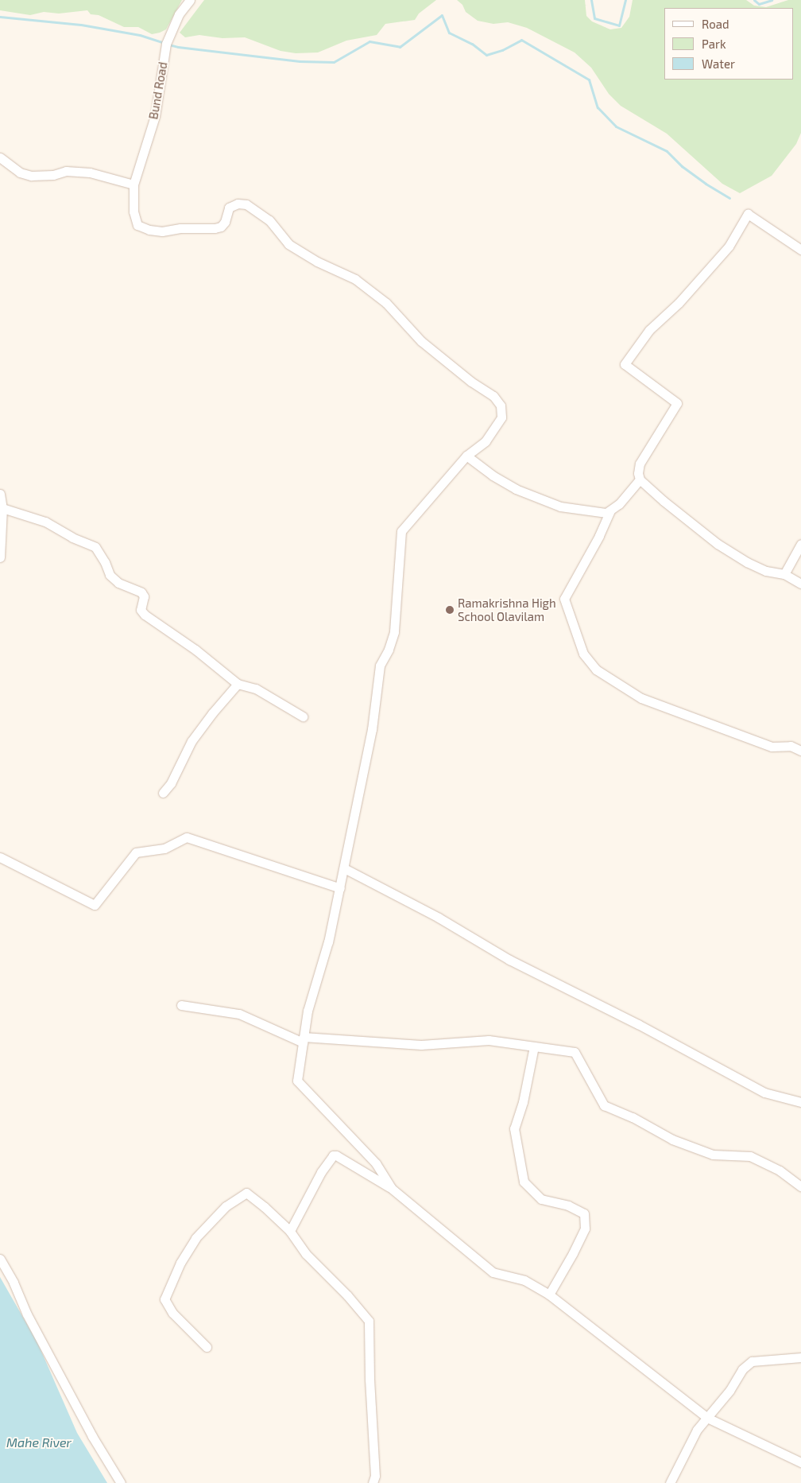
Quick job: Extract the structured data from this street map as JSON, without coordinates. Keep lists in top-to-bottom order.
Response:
{
  "streets": {
    "street": ["Bund Road"]
  },
  "water": ["Mahe River"],
  "places": ["Ramakrishna High School Olavilam"],
  "legend": ["Road", "Park", "Water"]
}
